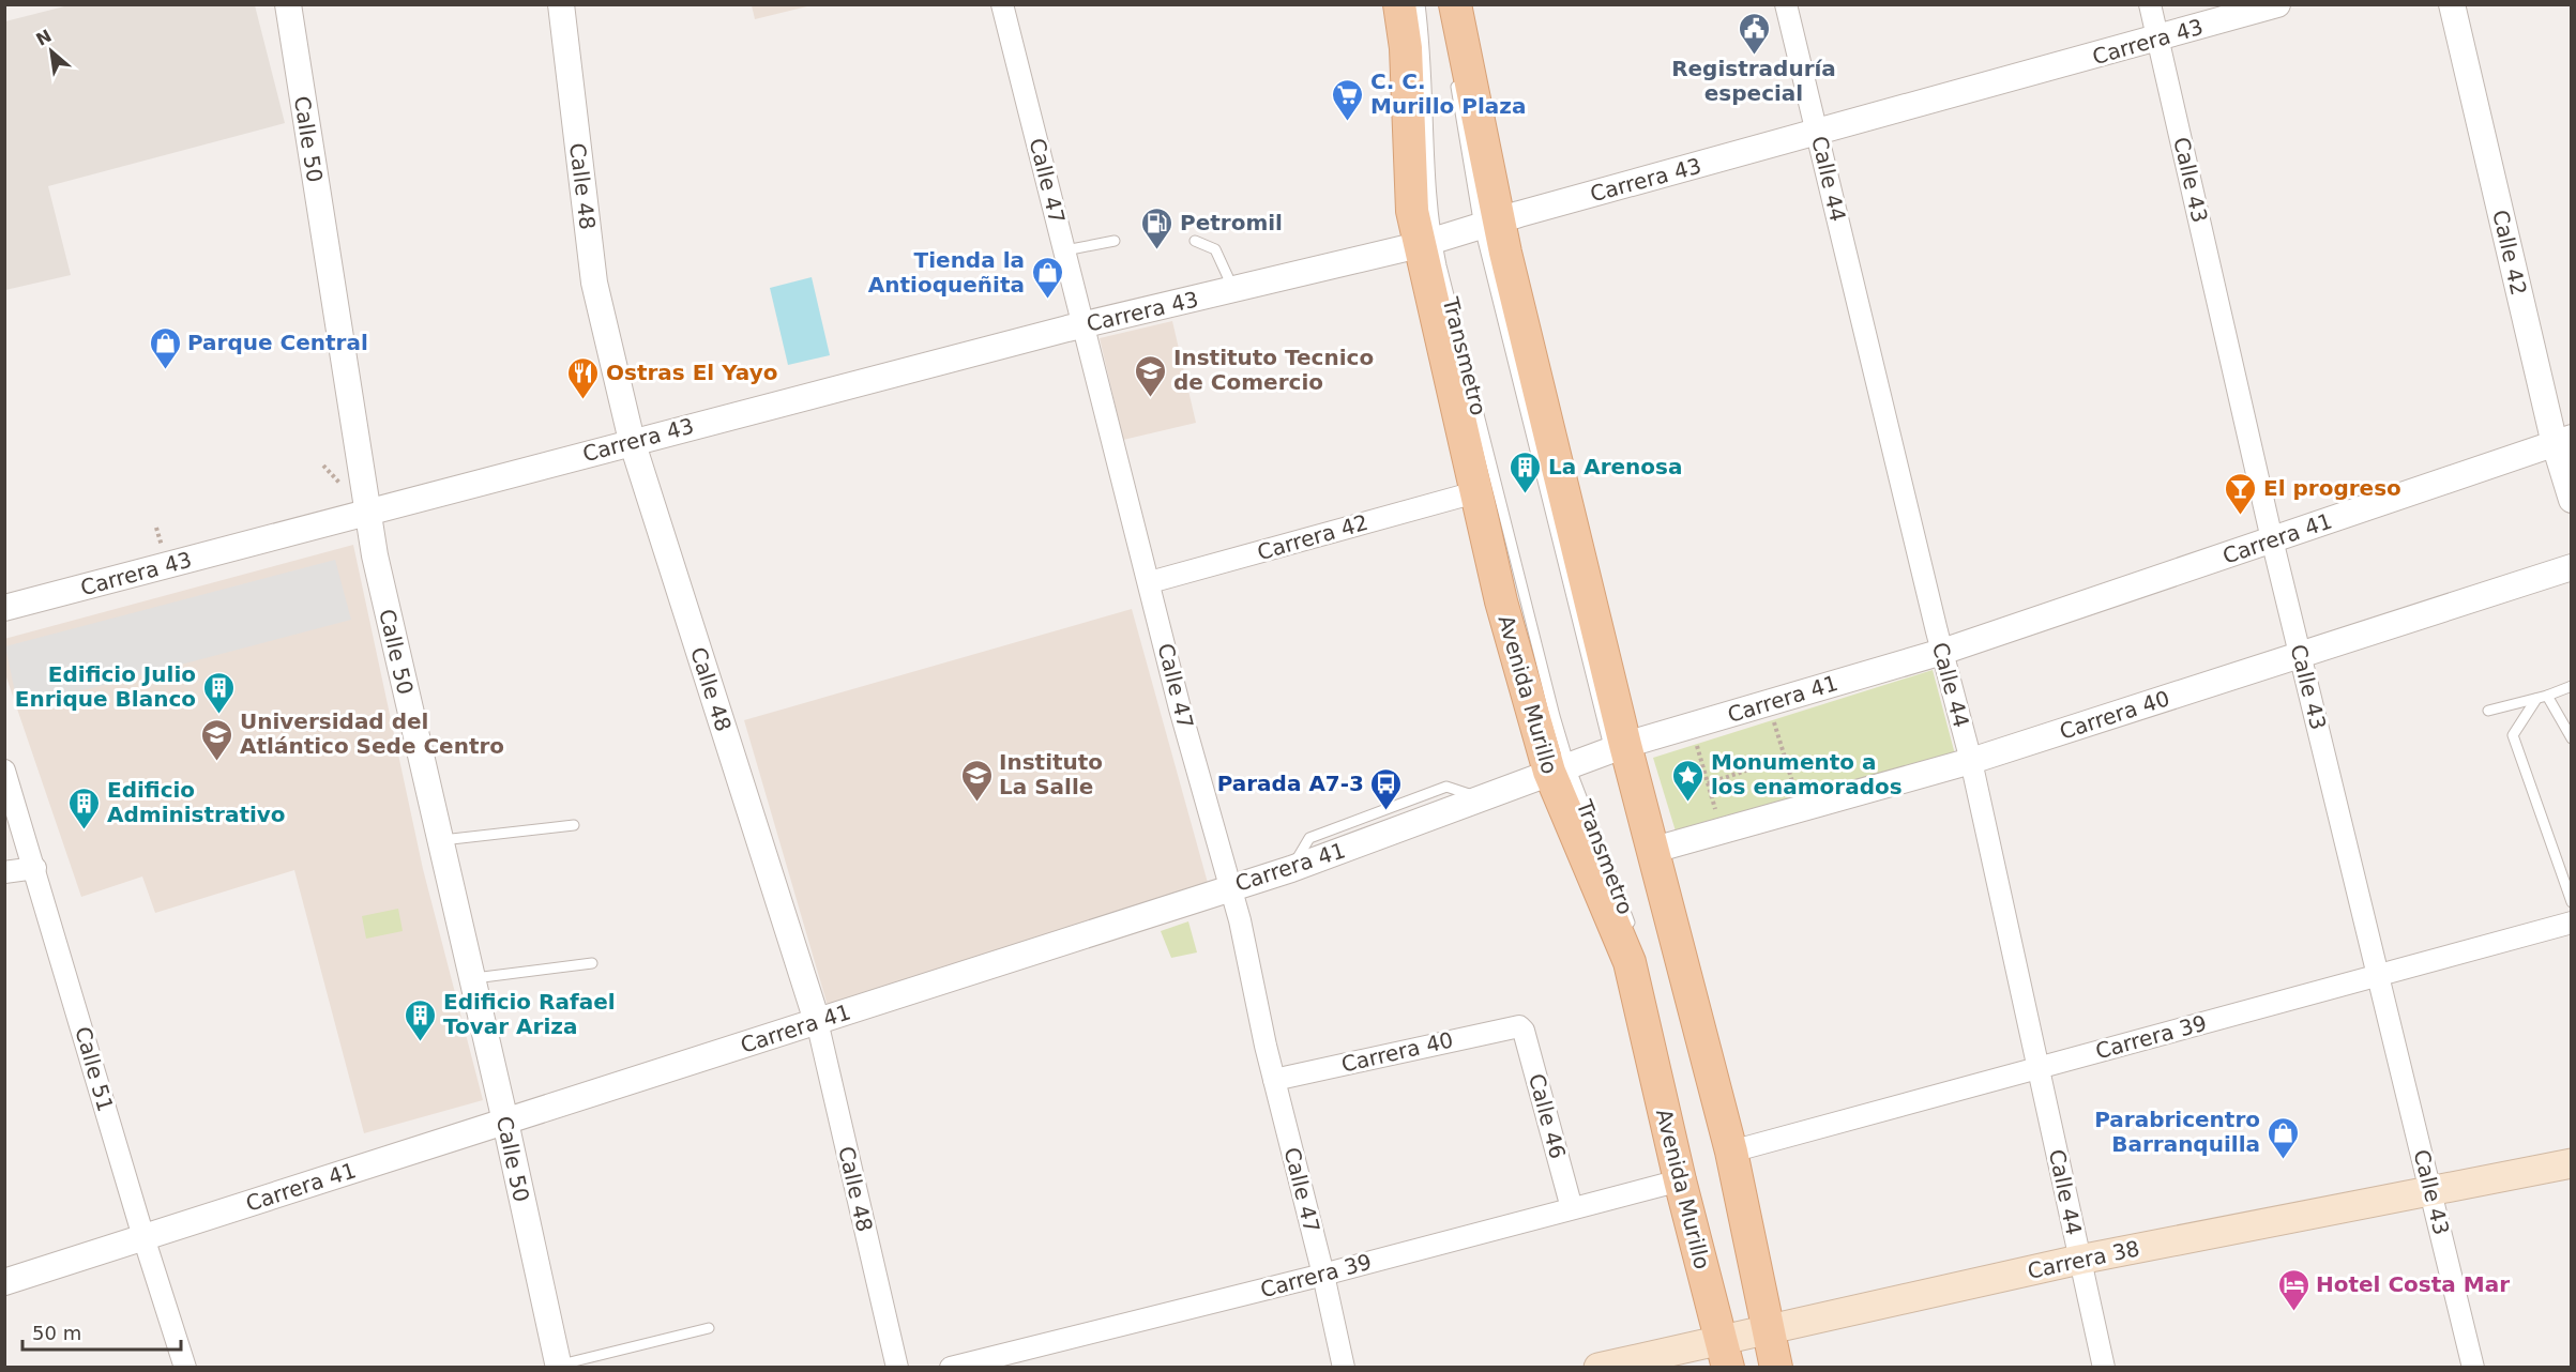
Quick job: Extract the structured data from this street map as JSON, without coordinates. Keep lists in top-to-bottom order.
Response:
{
  "streets": {
    "main road": ["Avenida Murillo", "Carrera 38"],
    "street": [
      "Carrera 43",
      "Calle 50",
      "Calle 44",
      "Calle 43",
      "Calle 47",
      "Calle 48",
      "Calle 42",
      "Carrera 42",
      "Carrera 41",
      "Carrera 40",
      "Carrera 39",
      "Calle 51",
      "Calle 46"
    ],
    "lane": ["Transmetro"]
  },
  "crossings": [
    ["Carrera 43", "Calle 50"],
    ["Carrera 43", "Calle 44"],
    ["Carrera 43", "Calle 43"],
    ["Carrera 43", "Calle 47"],
    ["Carrera 43", "Calle 48"],
    ["Carrera 43", "Transmetro"],
    ["Carrera 43", "Avenida Murillo"],
    ["Calle 50", "Carrera 41"],
    ["Calle 44", "Carrera 41"],
    ["Calle 44", "Carrera 40"],
    ["Calle 44", "Carrera 39"],
    ["Calle 44", "Carrera 38"],
    ["Calle 43", "Carrera 41"],
    ["Calle 43", "Carrera 40"],
    ["Calle 43", "Carrera 39"],
    ["Calle 43", "Carrera 38"],
    ["Calle 47", "Carrera 42"],
    ["Calle 47", "Carrera 41"],
    ["Calle 47", "Carrera 40"],
    ["Calle 47", "Carrera 39"],
    ["Calle 48", "Carrera 41"],
    ["Calle 42", "Carrera 41"],
    ["Transmetro", "Carrera 41"],
    ["Transmetro", "Avenida Murillo"],
    ["Carrera 42", "Avenida Murillo"],
    ["Carrera 41", "Avenida Murillo"],
    ["Carrera 41", "Calle 51"],
    ["Avenida Murillo", "Carrera 39"],
    ["Avenida Murillo", "Carrera 38"],
    ["Carrera 40", "Calle 46"],
    ["Carrera 39", "Calle 46"]
  ],
  "places": {
    "public building": ["Registraduría especial"],
    "supermarket": ["C. C. Murillo Plaza"],
    "fuel station": ["Petromil"],
    "shop": ["Tienda la Antioqueñita", "Parque Central", "Parabricentro Barranquilla"],
    "school or university": ["Instituto Tecnico de Comercio", "Universidad del Atlántico Sede Centro", "Instituto La Salle"],
    "restaurant": ["Ostras El Yayo"],
    "building": [
      "La Arenosa",
      "Edificio Julio Enrique Blanco",
      "Edificio Administrativo",
      "Edificio Rafael Tovar Ariza"
    ],
    "bar": ["El progreso"],
    "place": ["Monumento a los enamorados"],
    "bus stop": ["Parada A7-3"],
    "hotel": ["Hotel Costa Mar"]
  },
  "scale_bar": "50 m",
  "north": "top left"
}
